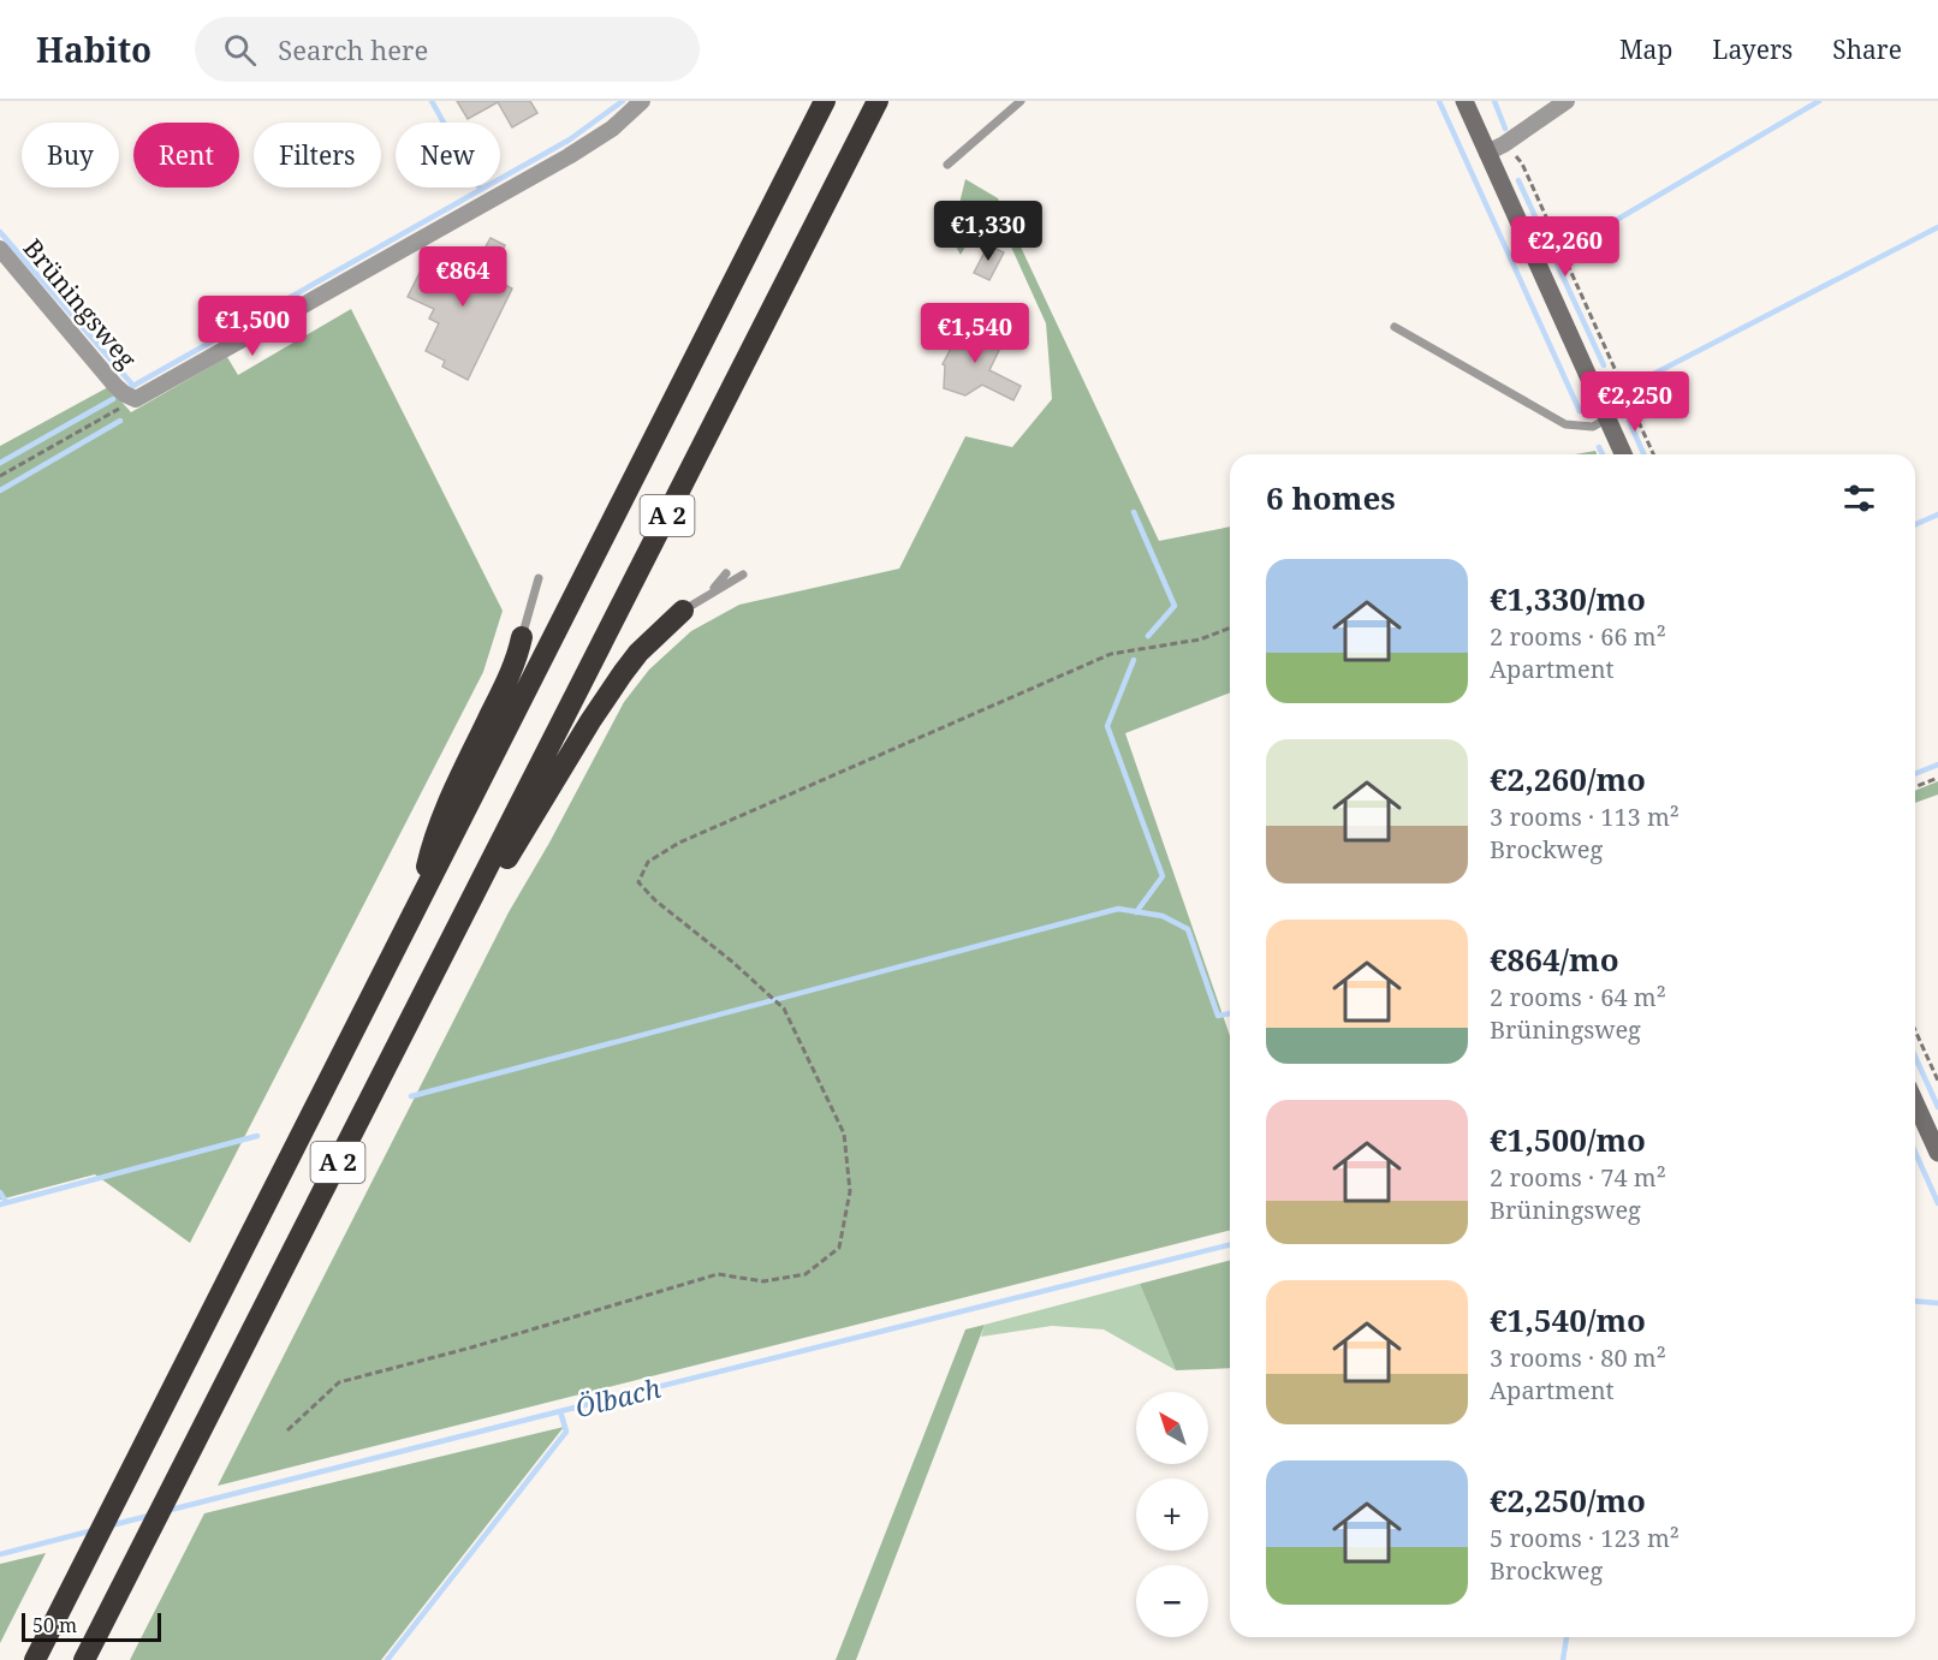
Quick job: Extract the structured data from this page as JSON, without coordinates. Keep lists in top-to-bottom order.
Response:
{
  "streets": {
    "highway": ["A 2"],
    "street": ["Brüningsweg"]
  },
  "water": ["Ölbach"],
  "scale_bar": "50 m",
  "north": "top left",
  "page": {
    "header": "Habito",
    "search": "Search here",
    "nav": ["Map", "Layers", "Share"],
    "chip": [
      "Buy",
      "Rent",
      "Filters",
      "New"
    ],
    "price": [
      "€1,330",
      "€2,260",
      "€864",
      "€1,500",
      "€1,540",
      "€2,250"
    ],
    "heading": "6 homes",
    "list": [
      {
        "name": "€1,330/mo",
        "note": "2 rooms · 66 m² · Apartment"
      },
      {
        "name": "€2,260/mo",
        "note": "3 rooms · 113 m² · Brockweg"
      },
      {
        "name": "€864/mo",
        "note": "2 rooms · 64 m² · Brüningsweg"
      },
      {
        "name": "€1,500/mo",
        "note": "2 rooms · 74 m² · Brüningsweg"
      },
      {
        "name": "€1,540/mo",
        "note": "3 rooms · 80 m² · Apartment"
      },
      {
        "name": "€2,250/mo",
        "note": "5 rooms · 123 m² · Brockweg"
      }
    ],
    "map_buttons": ["+", "−"],
    "scale": "50 m"
  }
}
